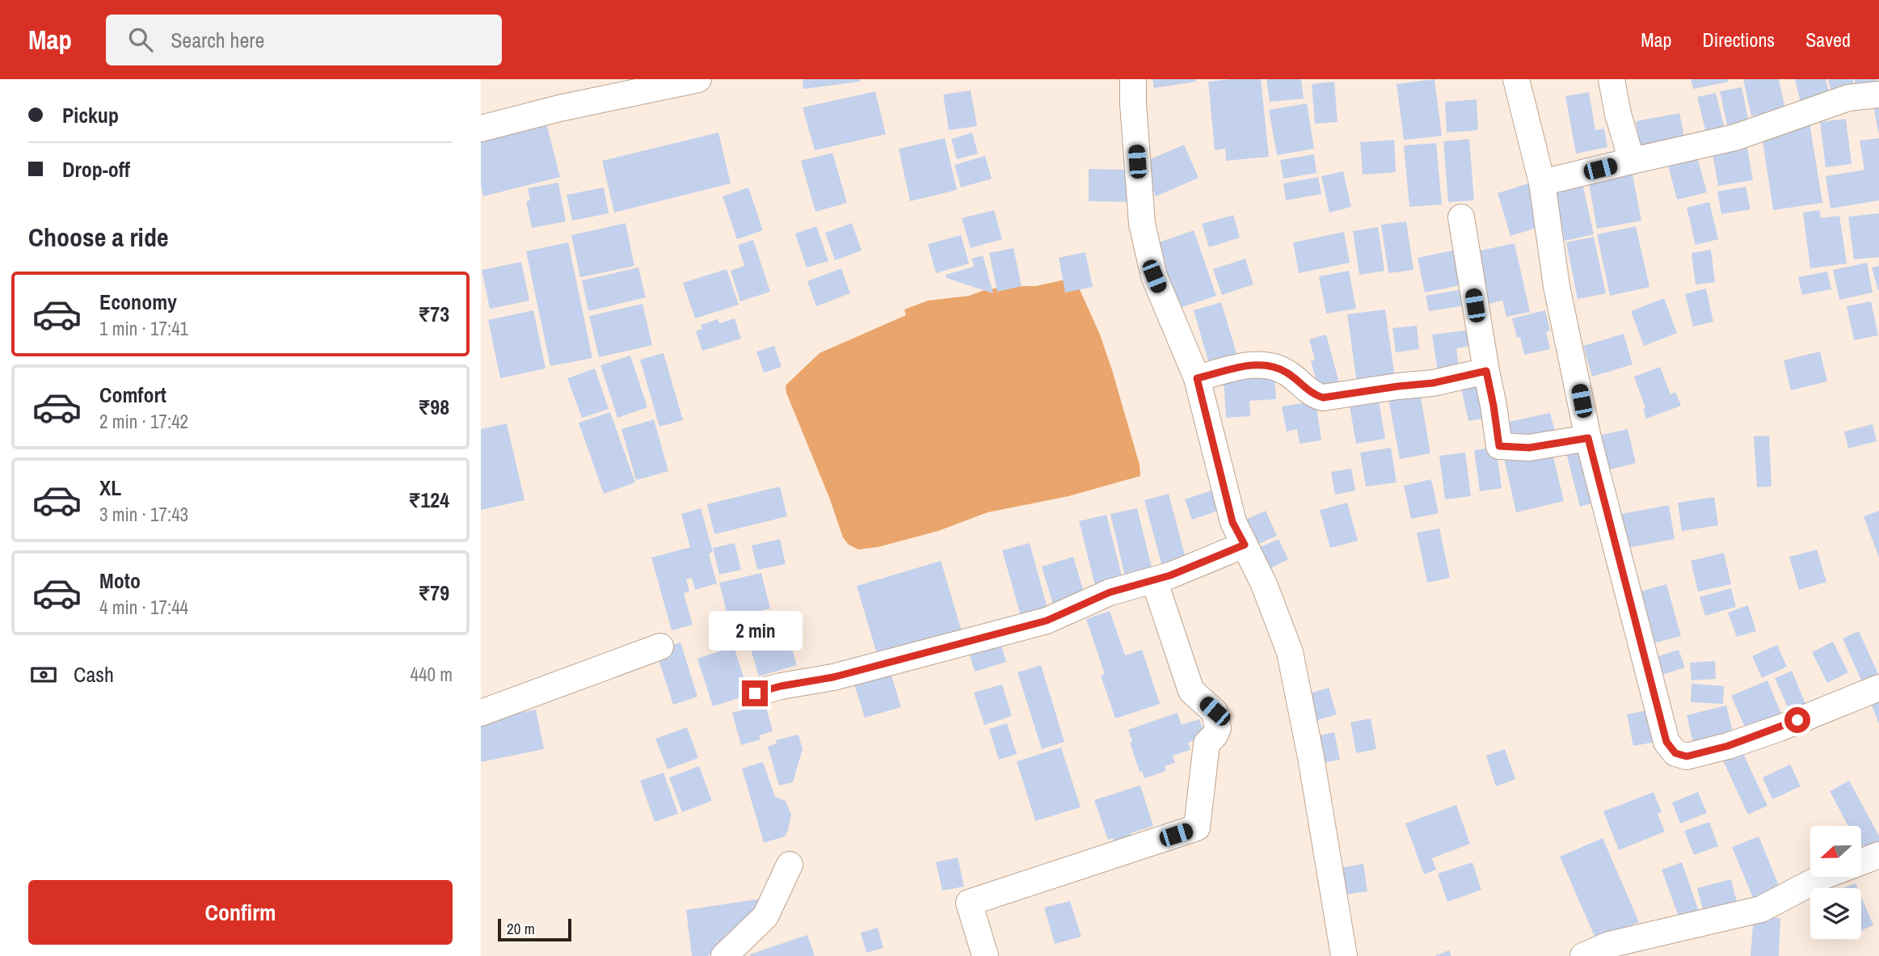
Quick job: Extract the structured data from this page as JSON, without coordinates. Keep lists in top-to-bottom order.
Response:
{
  "scale_bar": "20 m",
  "north": "left",
  "page": {
    "header": "Map",
    "search": "Search here",
    "nav": ["Map", "Directions", "Saved"],
    "banner": ["Pickup", "Drop-off"],
    "heading": "Choose a ride",
    "list": [
      {
        "name": "Economy",
        "note": "1 min · 17:41",
        "value": "₹73"
      },
      {
        "name": "Comfort",
        "note": "2 min · 17:42",
        "value": "₹98"
      },
      {
        "name": "XL",
        "note": "3 min · 17:43",
        "value": "₹124"
      },
      {
        "name": "Moto",
        "note": "4 min · 17:44",
        "value": "₹79"
      }
    ],
    "bubble": "2 min",
    "pay": ["Cash", "440 m"],
    "buttons": "Confirm",
    "scale": "20 m"
  }
}
